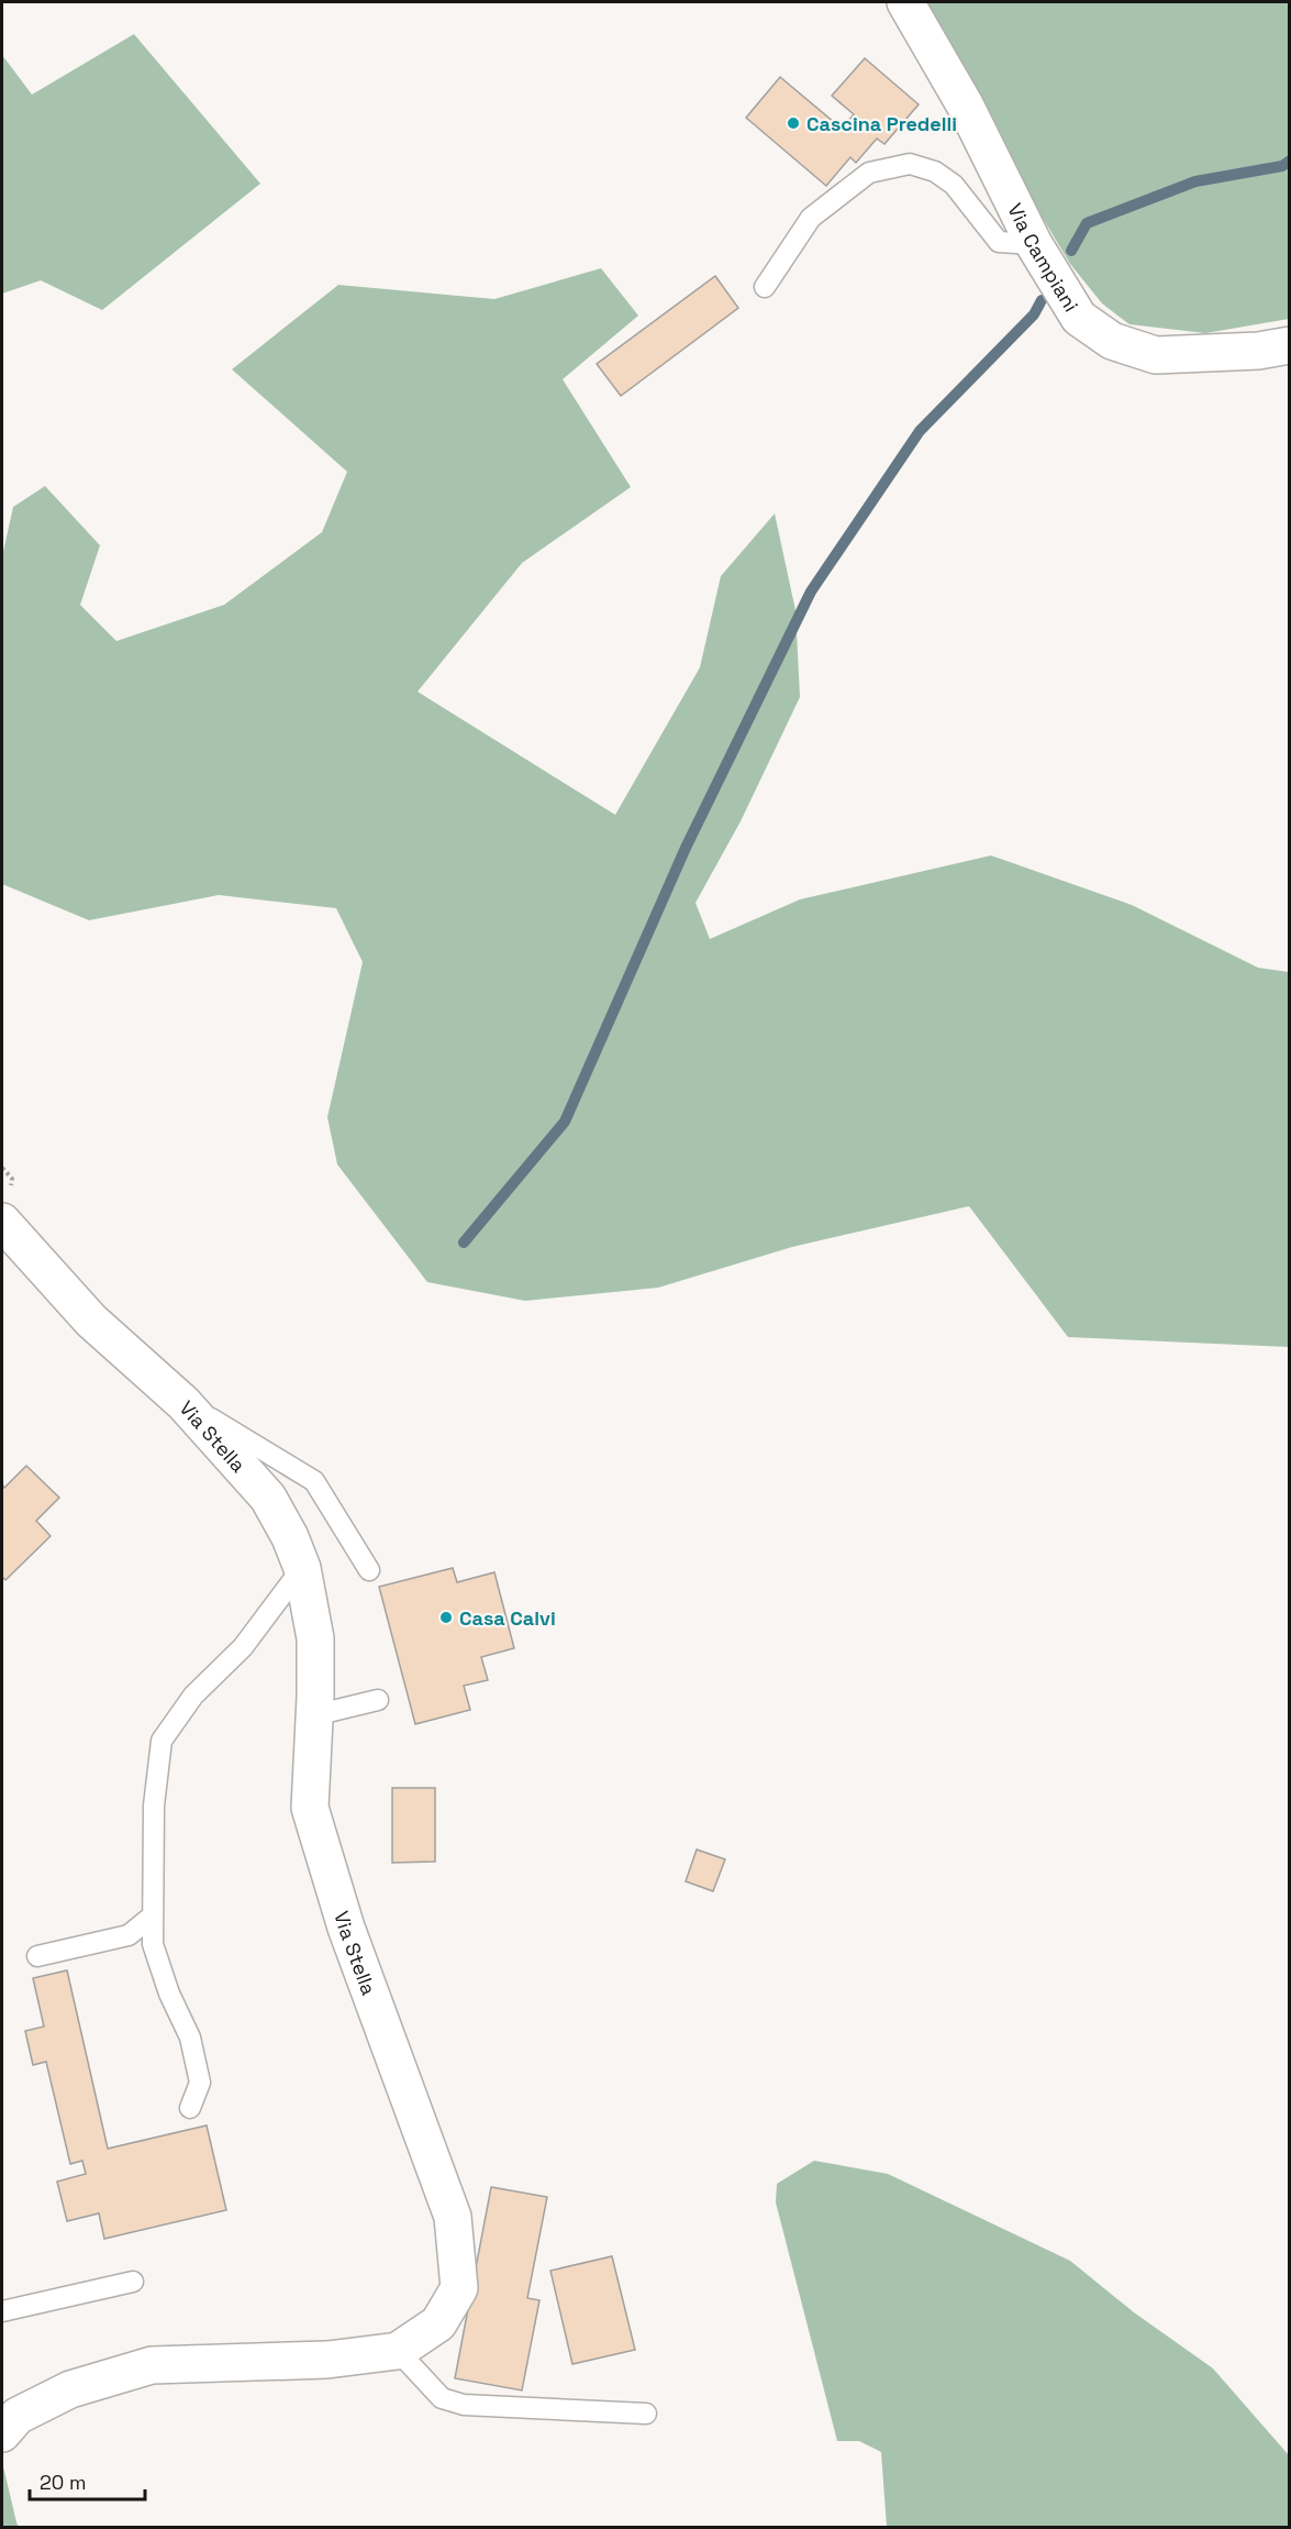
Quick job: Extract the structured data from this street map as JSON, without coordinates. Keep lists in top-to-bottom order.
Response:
{
  "streets": {
    "street": ["Via Campiani", "Via Stella"]
  },
  "places": ["Cascina Predelli", "Casa Calvi"],
  "scale_bar": "20 m"
}
